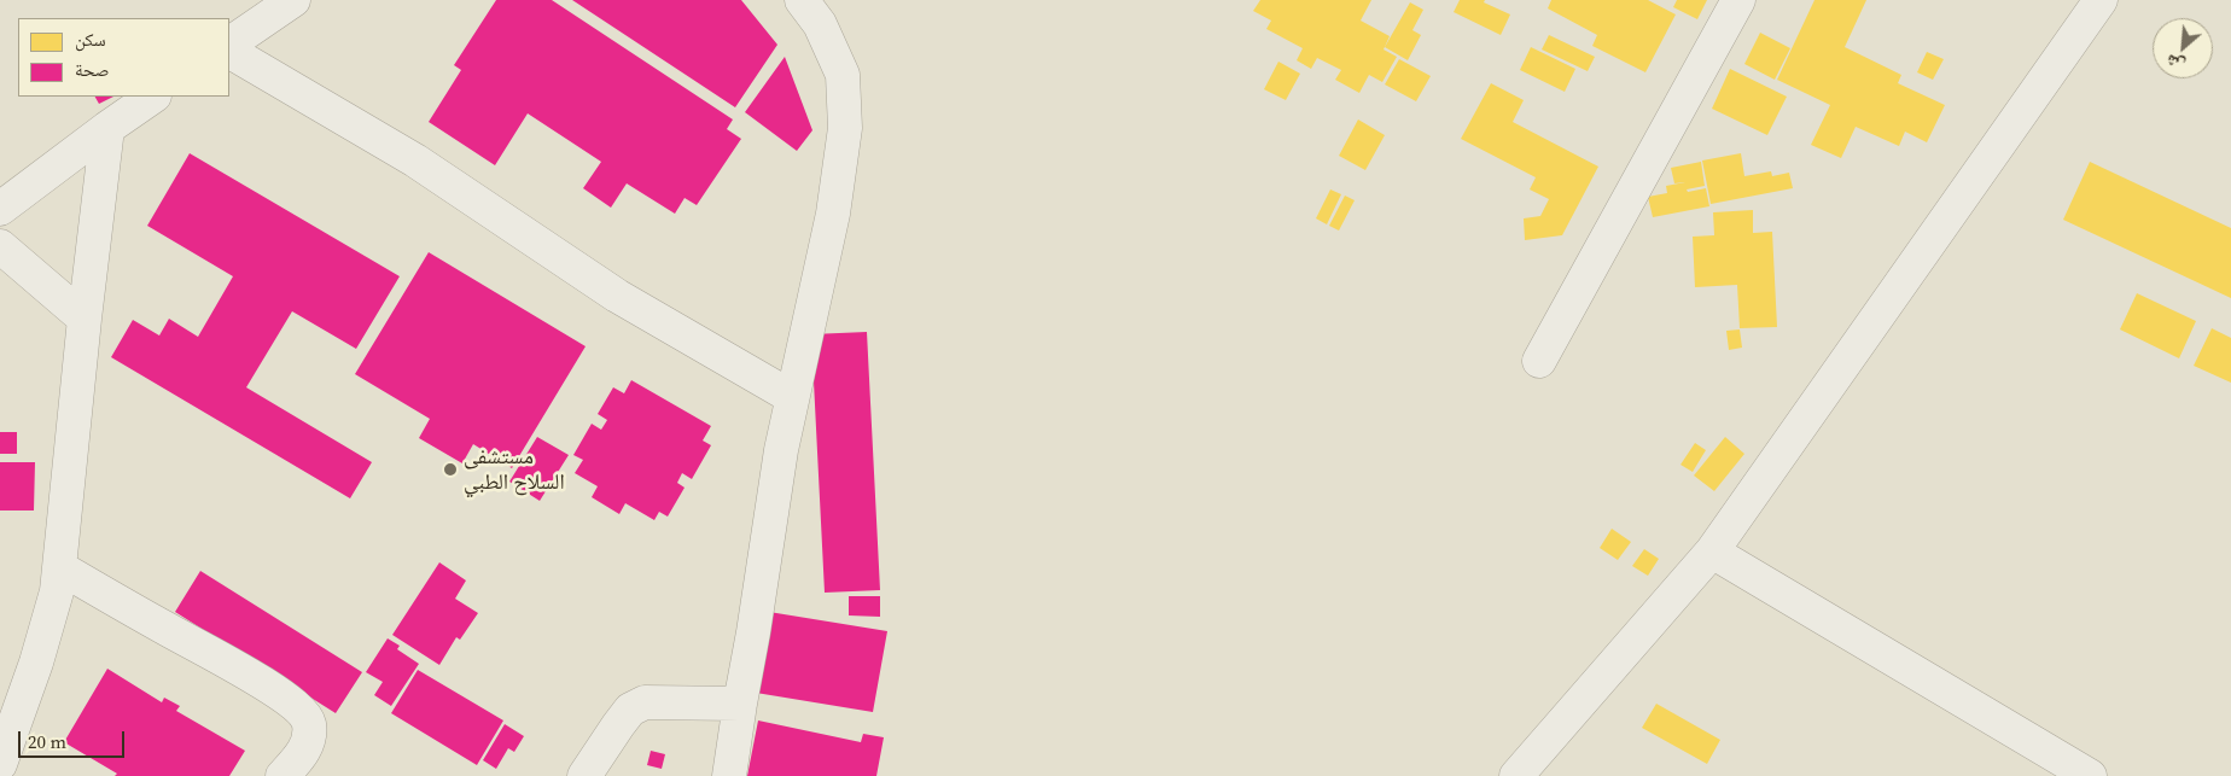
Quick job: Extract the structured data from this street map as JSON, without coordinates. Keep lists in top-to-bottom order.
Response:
{
  "places": ["مستشفى السلاح الطبي"],
  "legend": ["سكن", "صحة"],
  "scale_bar": "20 m",
  "north": "bottom left"
}
